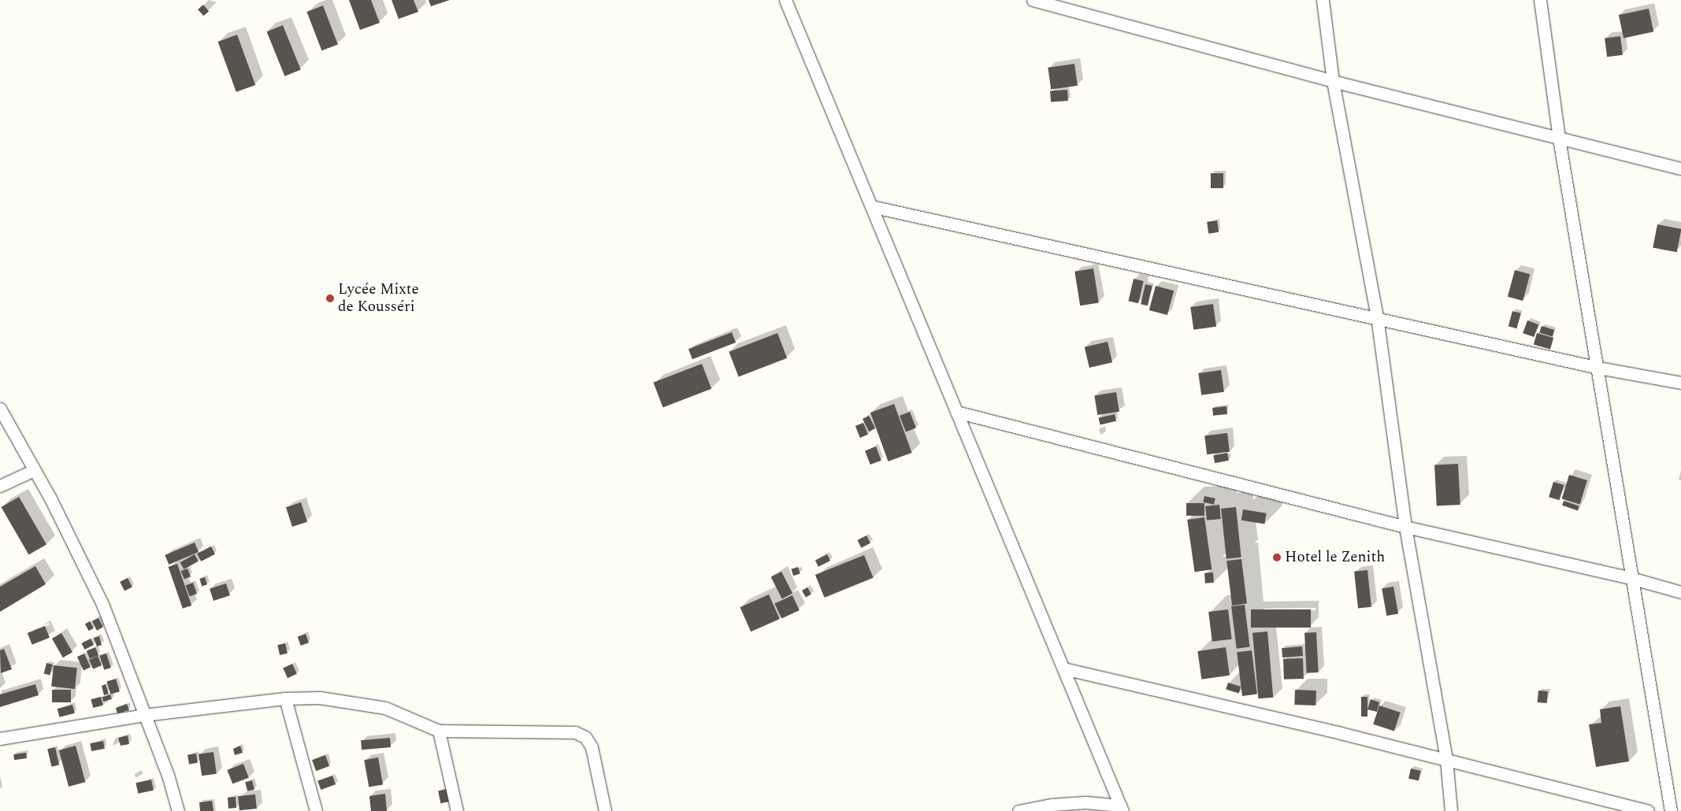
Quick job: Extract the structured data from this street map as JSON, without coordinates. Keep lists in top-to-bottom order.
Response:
{
  "places": ["Lycée Mixte de Kousséri", "Hotel le Zenith"]
}
